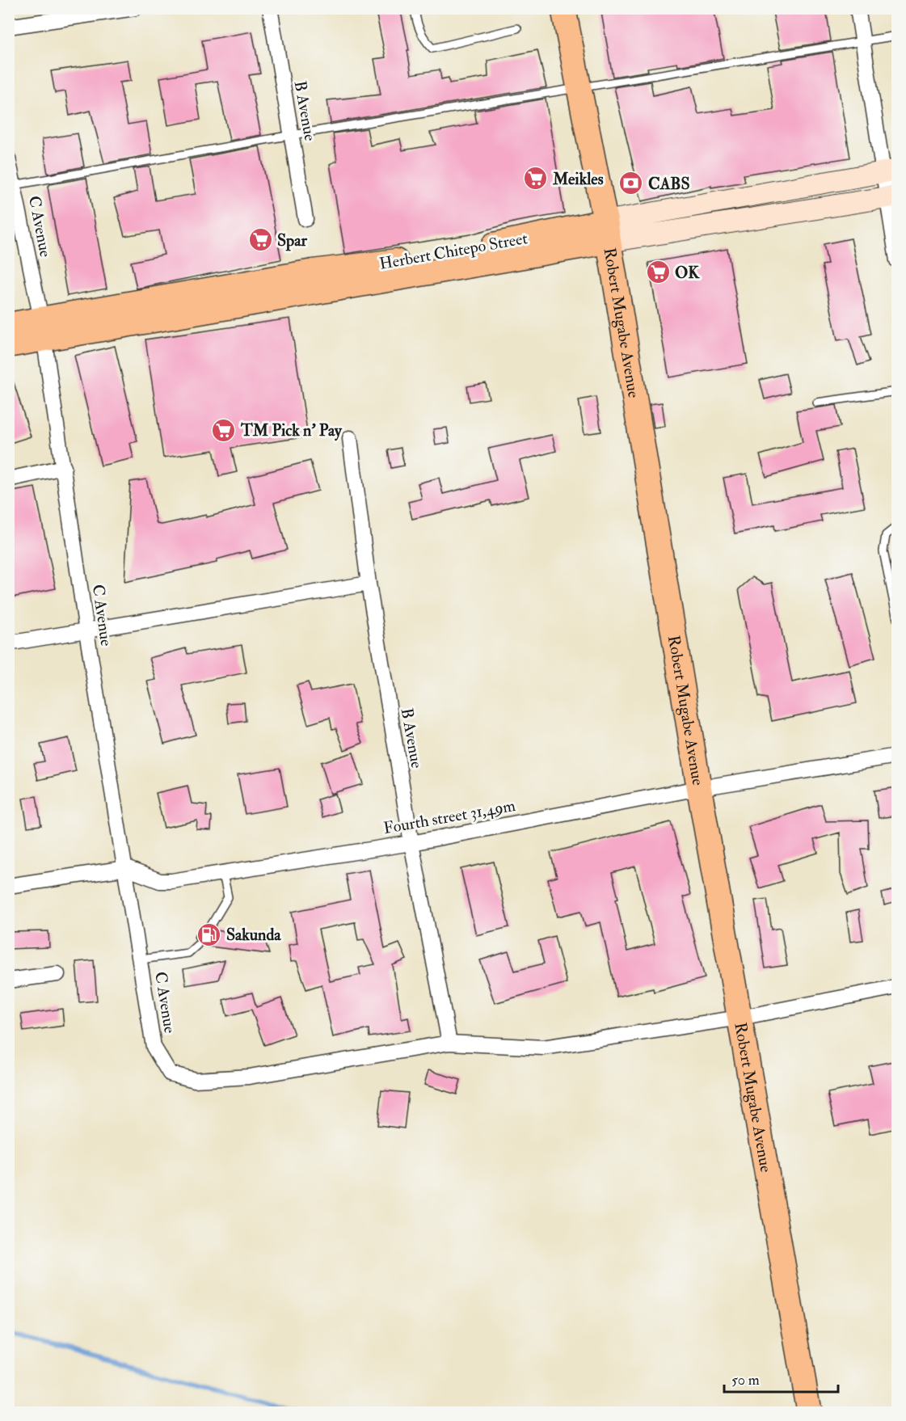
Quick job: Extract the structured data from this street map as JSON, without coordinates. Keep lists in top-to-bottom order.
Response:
{
  "streets": {
    "highway": ["Herbert Chitepo Street", "Robert Mugabe Avenue"],
    "street": ["B Avenue", "C Avenue", "Fourth street 31,49m"]
  },
  "crossings": [
    ["B Avenue", "C Avenue"],
    ["B Avenue", "Fourth street 31,49m"],
    ["C Avenue", "Herbert Chitepo Street"],
    ["C Avenue", "Fourth street 31,49m"],
    ["Herbert Chitepo Street", "Robert Mugabe Avenue"],
    ["Robert Mugabe Avenue", "Fourth street 31,49m"]
  ],
  "places": {
    "supermarket": [
      "Meikles",
      "Spar",
      "OK",
      "TM Pick n' Pay"
    ],
    "bank": ["CABS"],
    "fuel station": ["Sakunda"]
  },
  "scale_bar": "50 m"
}
